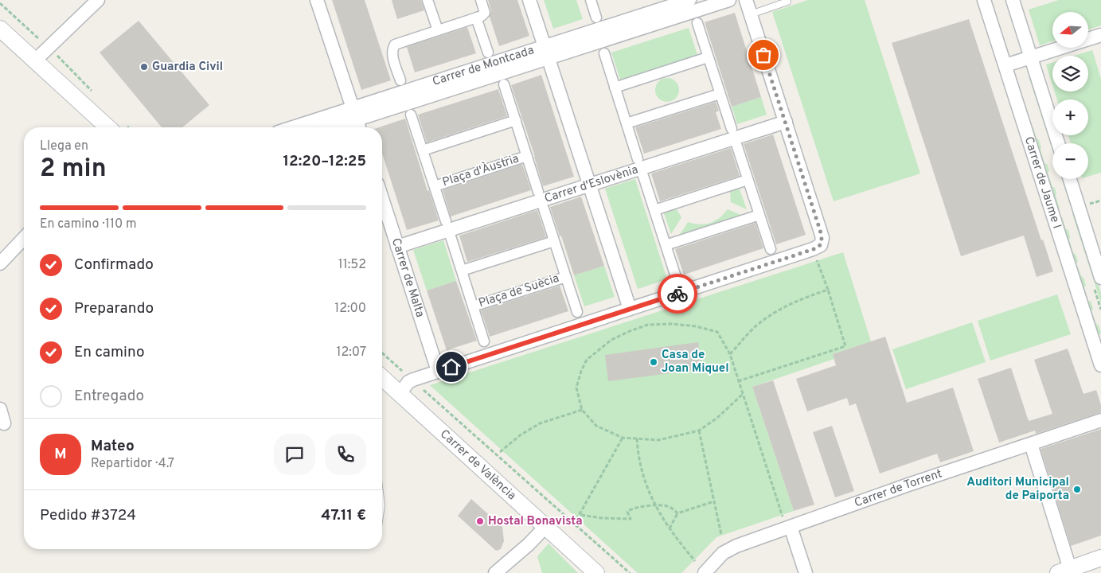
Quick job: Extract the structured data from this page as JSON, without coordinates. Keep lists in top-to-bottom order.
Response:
{
  "streets": {
    "street": [
      "Carrer de Montcada",
      "Plaça d'Àustria",
      "Carrer de Jaume I",
      "Carrer d'Eslovènia",
      "Carrer de Malta",
      "Plaça de Suècia",
      "Carrer de València",
      "Carrer de Torrent"
    ]
  },
  "crossings": [
    ["Carrer d'Eslovènia", "Carrer de Malta"]
  ],
  "places": [
    "Guardia Civil",
    "Casa de Joan Miquel",
    "Auditori Municipal de Paiporta",
    "Hostal Bonavista"
  ],
  "north": "left",
  "page": {
    "map_buttons": ["+", "−"],
    "heading": ["2 min", "Llega en", "12:20–12:25"],
    "panel": [
      "Mateo",
      "Repartidor · 4.7",
      "Pedido #3724",
      "47.11 €"
    ],
    "bar": "En camino · 110 m",
    "list": [
      ["Confirmado", "11:52"],
      ["Preparando", "12:00"],
      ["En camino", "12:07"],
      "Entregado"
    ],
    "round": "M"
  }
}
